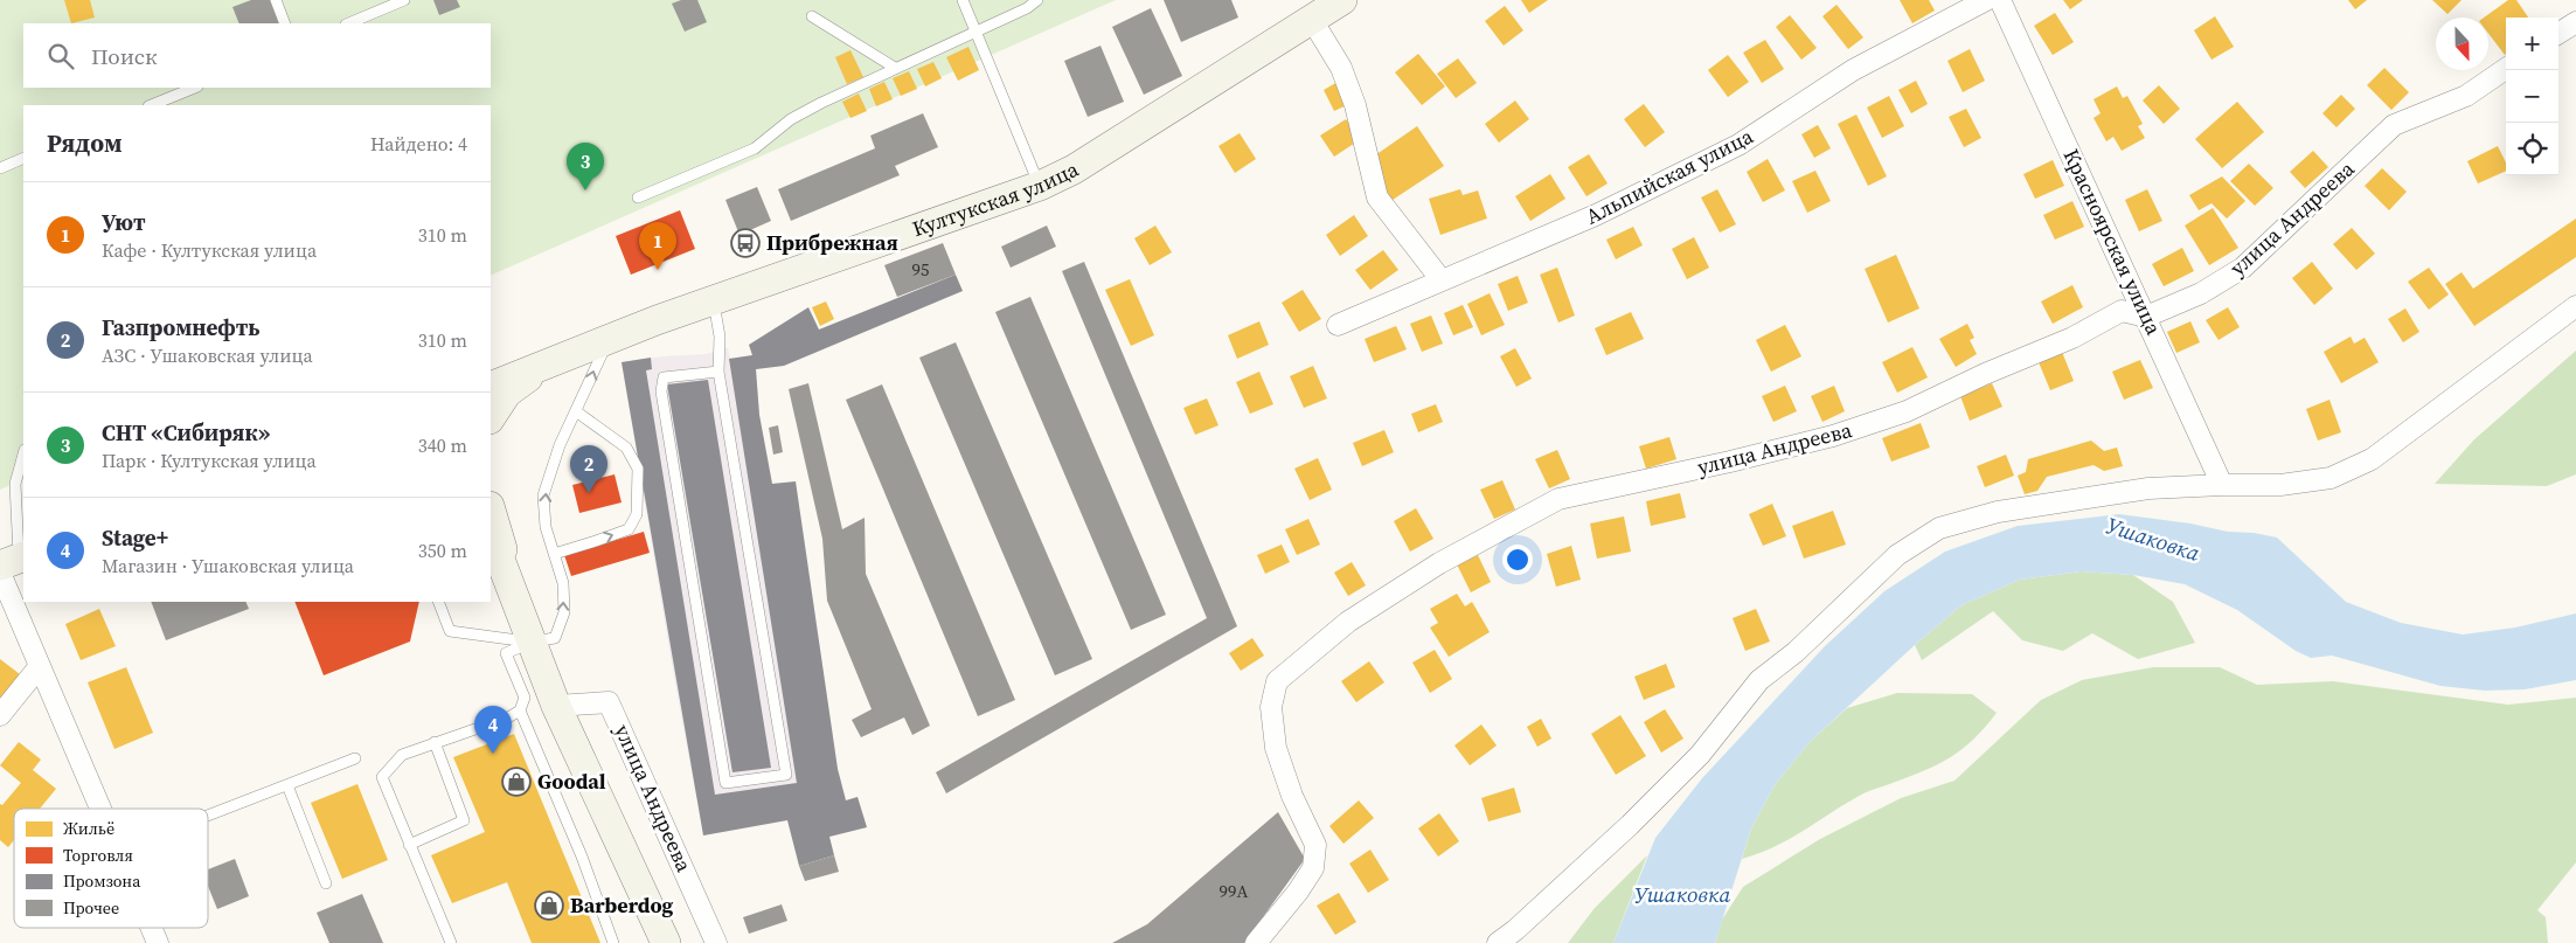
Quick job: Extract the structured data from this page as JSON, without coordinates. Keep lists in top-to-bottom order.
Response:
{
  "streets": {
    "main road": ["Култукская улица"],
    "street": ["Альпийская улица", "улица Андреева", "Красноярская улица"]
  },
  "crossings": [
    ["улица Андреева", "Красноярская улица"]
  ],
  "water": ["Ушаковка"],
  "places": {
    "bus stop": ["Прибрежная"],
    "shop": ["Goodal", "Barberdog"]
  },
  "house_numbers": ["95", "99А"],
  "legend": [
    "Жильё",
    "Торговля",
    "Промзона",
    "Прочее"
  ],
  "north": "bottom",
  "page": {
    "map_buttons": ["+", "−"],
    "search": "Поиск",
    "heading": ["Рядом", "Найдено: 4"],
    "pins": [
      "3",
      "1",
      "2",
      "4"
    ],
    "list": [
      {
        "mark": "1",
        "name": "Уют",
        "note": "Кафе · Култукская улица",
        "value": "310 m"
      },
      {
        "mark": "2",
        "name": "Газпромнефть",
        "note": "АЗС · Ушаковская улица",
        "value": "310 m"
      },
      {
        "mark": "3",
        "name": "СНТ «Сибиряк»",
        "note": "Парк · Култукская улица",
        "value": "340 m"
      },
      {
        "mark": "4",
        "name": "Stage+",
        "note": "Магазин · Ушаковская улица",
        "value": "350 m"
      }
    ]
  }
}
